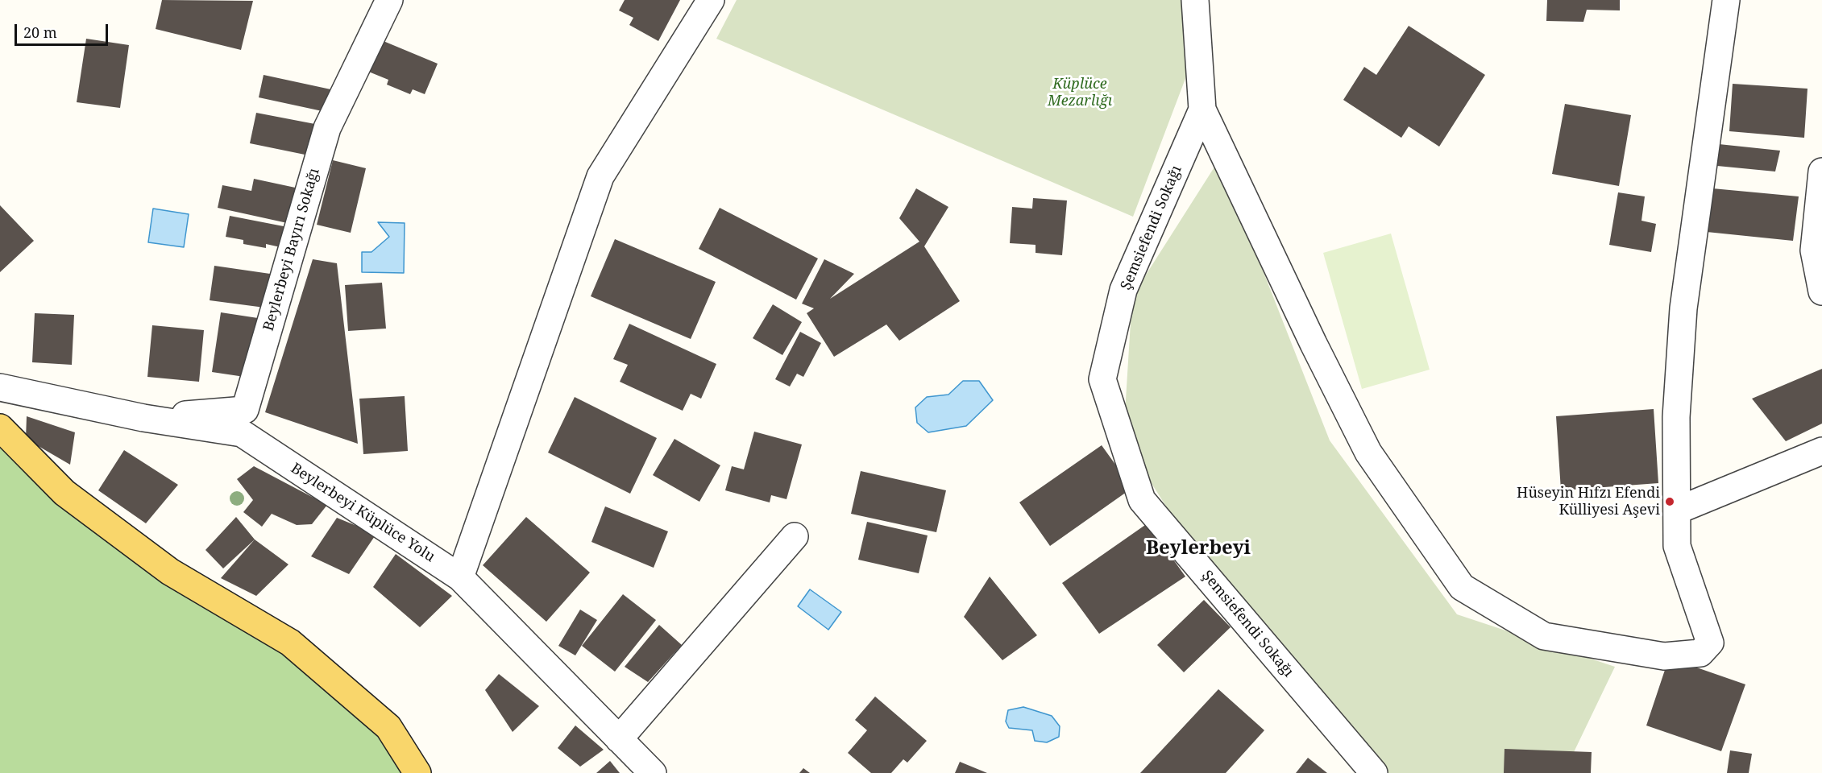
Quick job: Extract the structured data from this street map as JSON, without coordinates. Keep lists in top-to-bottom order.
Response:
{
  "streets": {
    "street": ["Şemsiefendi Sokağı", "Beylerbeyi Bayırı Sokağı", "Beylerbeyi Küplüce Yolu"]
  },
  "crossings": [
    ["Beylerbeyi Bayırı Sokağı", "Beylerbeyi Küplüce Yolu"]
  ],
  "districts": ["Beylerbeyi"],
  "parks": ["Küplüce Mezarlığı"],
  "places": ["Hüseyin Hıfzı Efendi Külliyesi Aşevi"],
  "scale_bar": "20 m"
}
